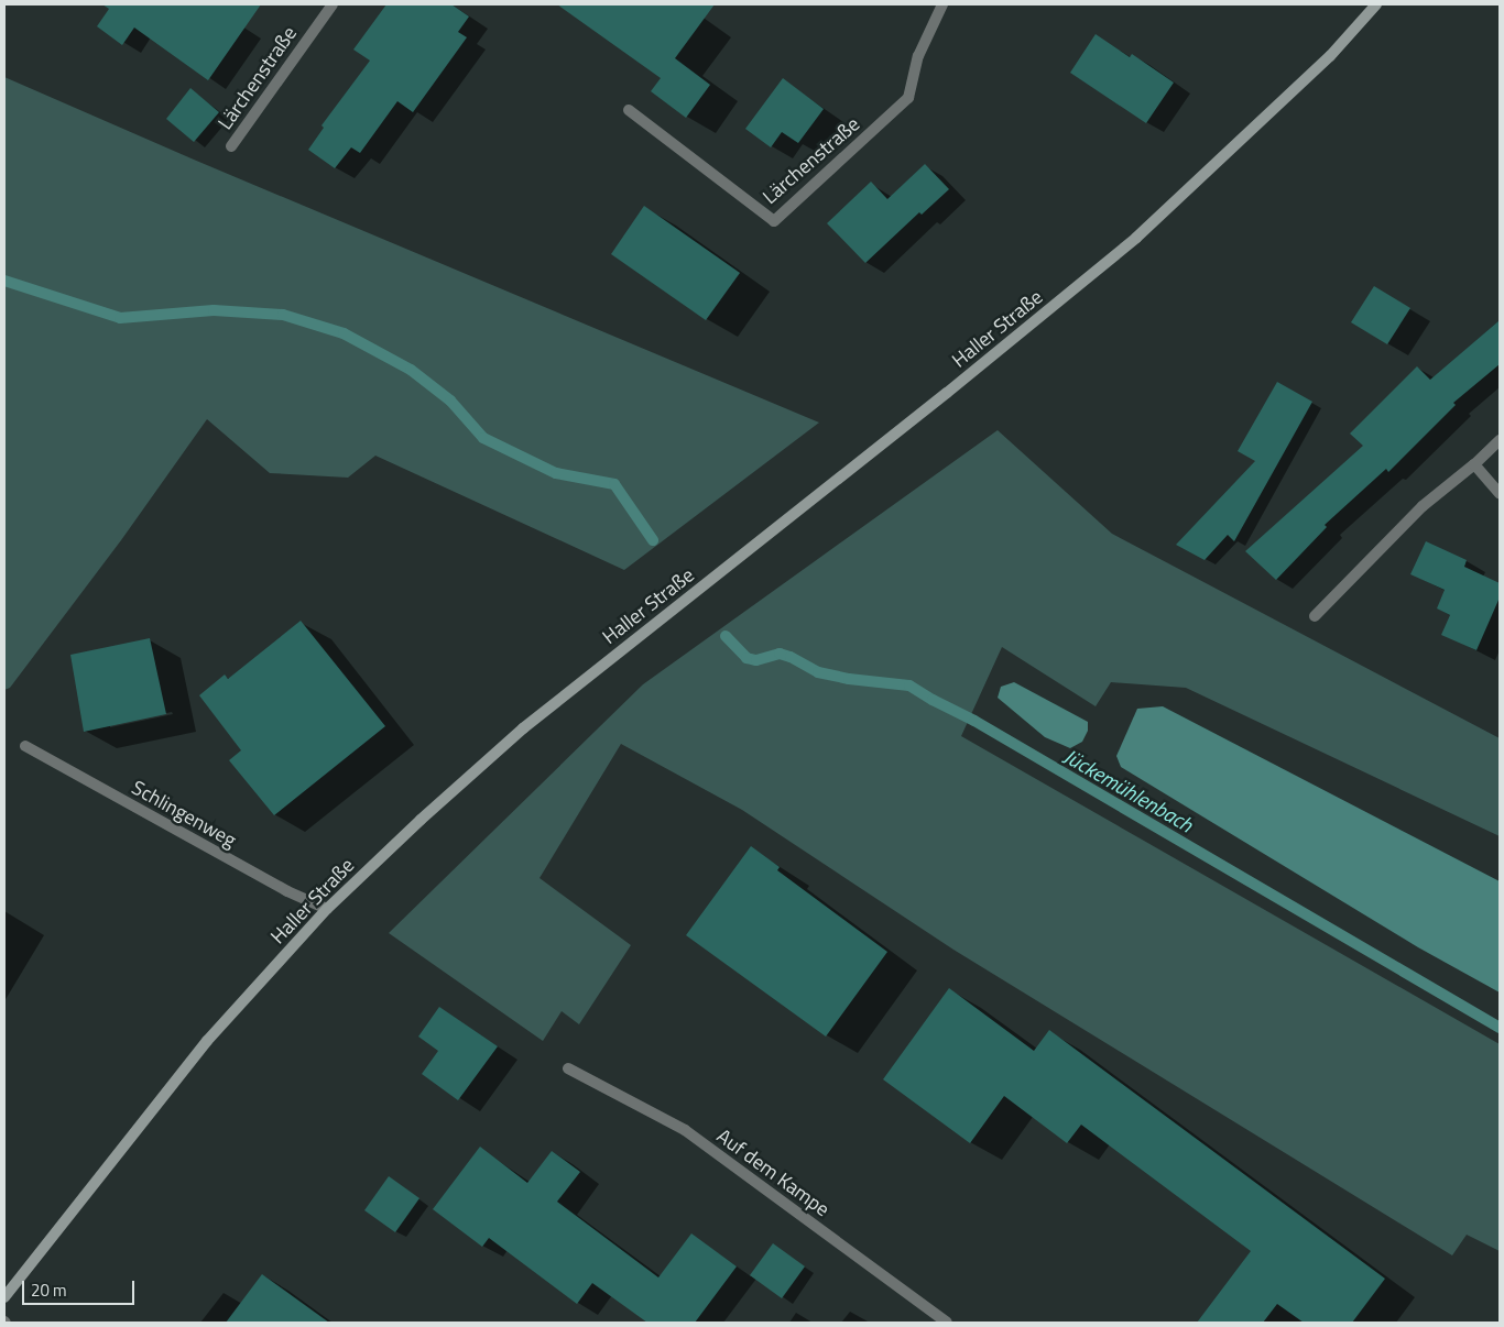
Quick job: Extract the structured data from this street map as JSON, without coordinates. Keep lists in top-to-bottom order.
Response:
{
  "streets": {
    "main road": ["Haller Straße"],
    "street": ["Lärchenstraße", "Schlingenweg", "Auf dem Kampe"]
  },
  "crossings": [
    ["Haller Straße", "Schlingenweg"]
  ],
  "water": ["Jückemühlenbach"],
  "scale_bar": "20 m"
}
